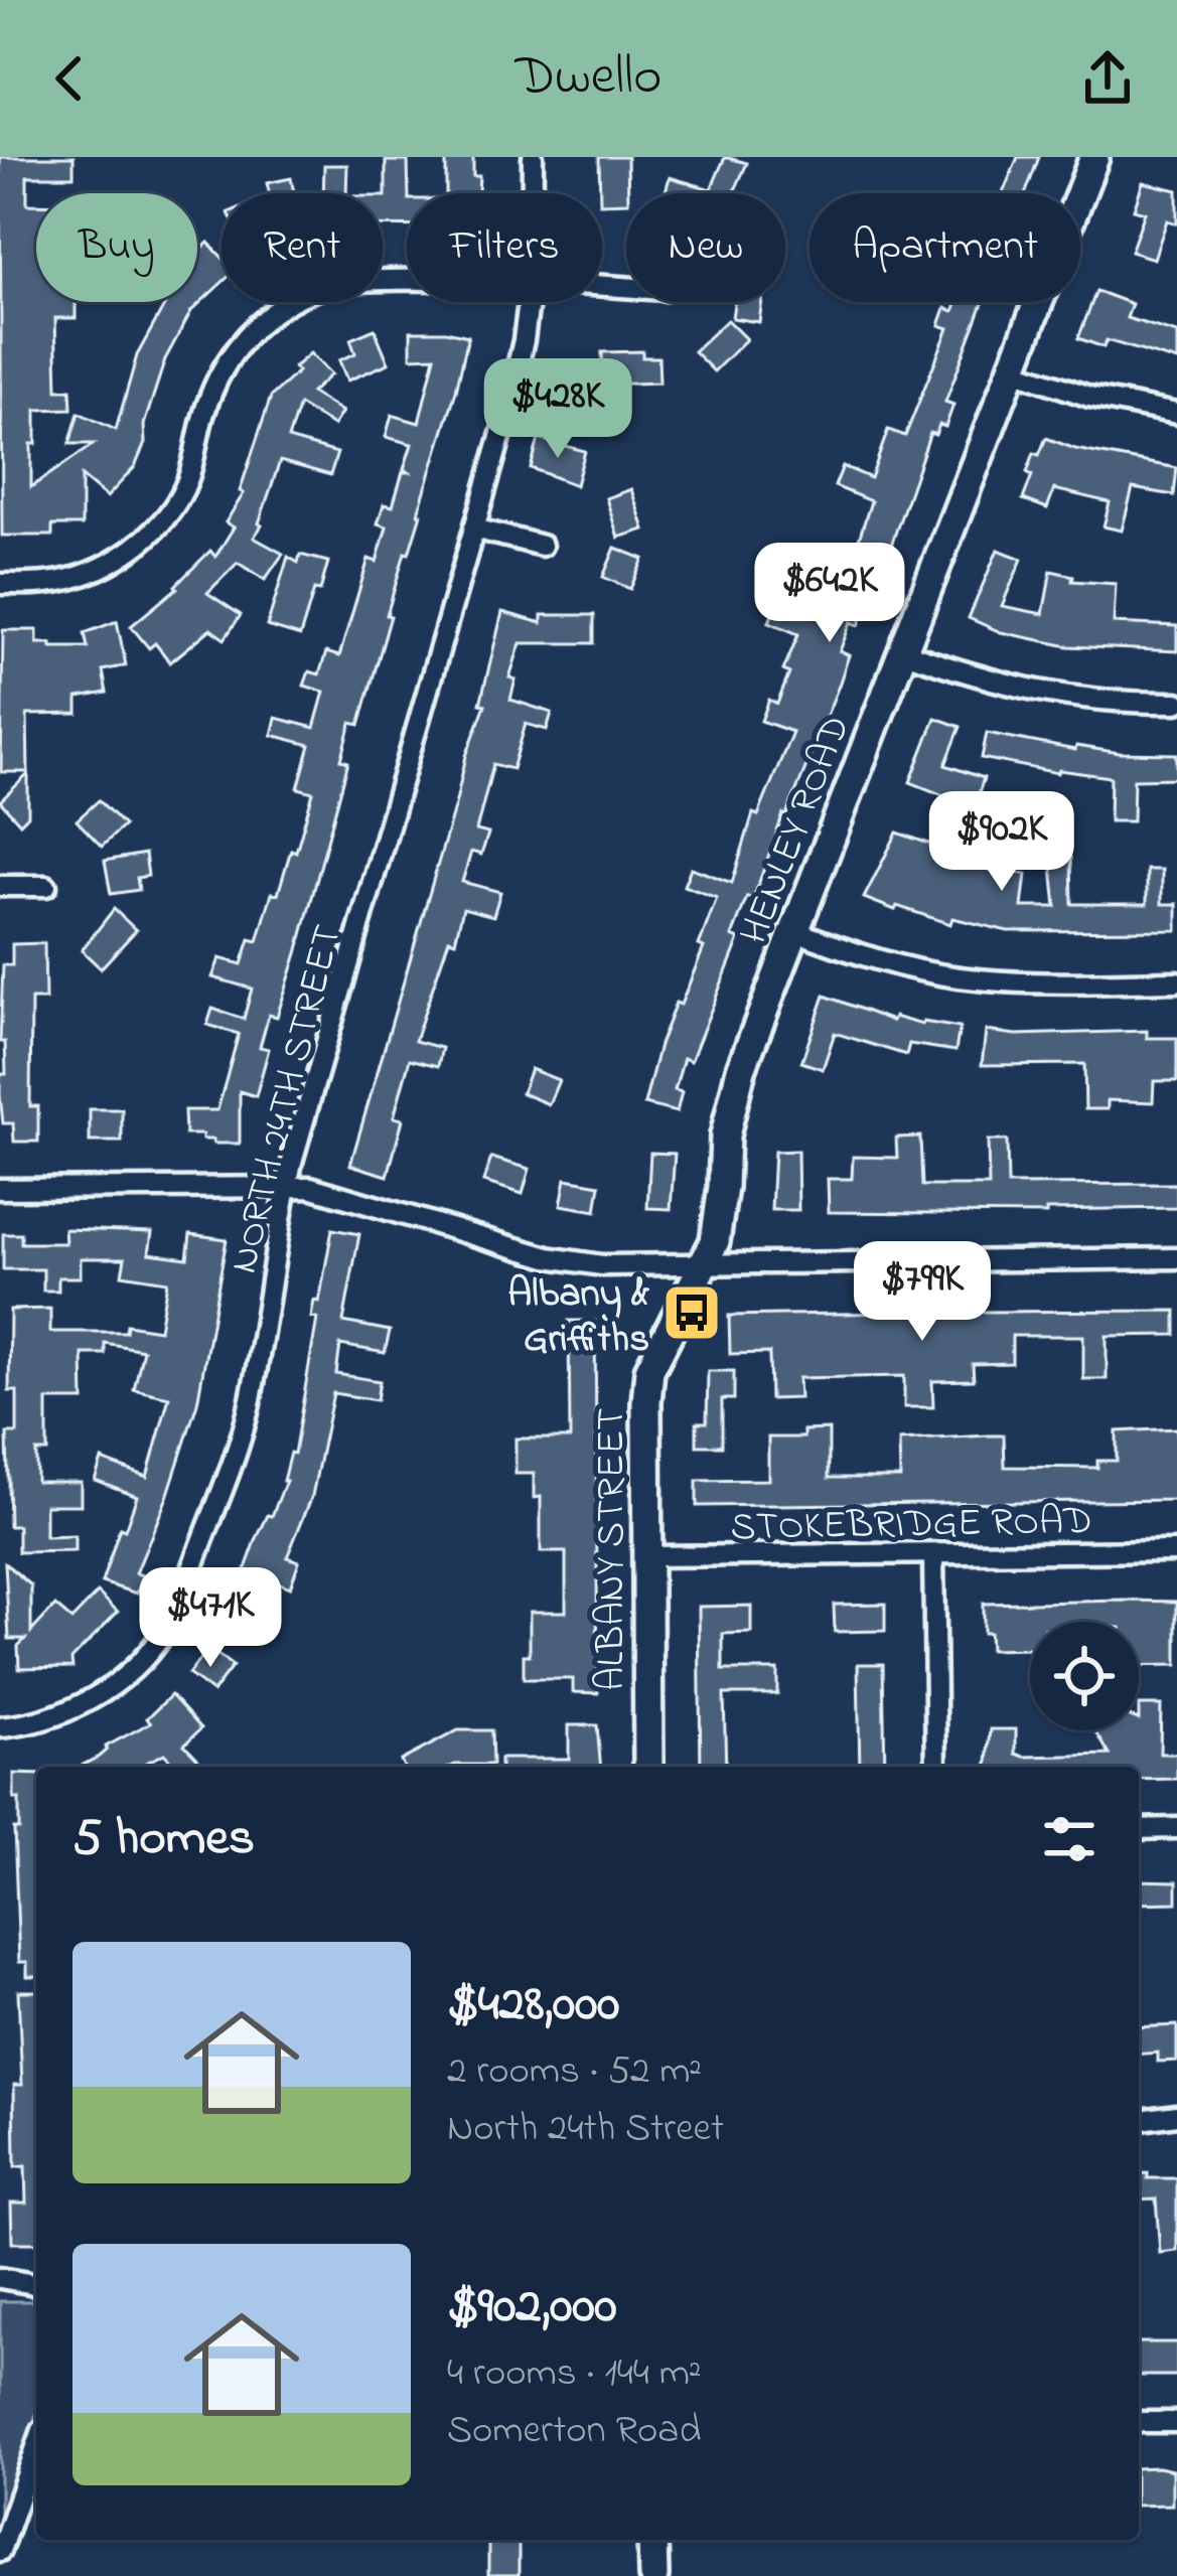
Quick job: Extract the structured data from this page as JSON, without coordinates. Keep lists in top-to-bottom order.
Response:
{
  "streets": {
    "street": [
      "HENLEY ROAD",
      "NORTH 24TH STREET",
      "STOKEBRIDGE ROAD",
      "ALBANY STREET"
    ]
  },
  "crossings": [
    ["HENLEY ROAD", "ALBANY STREET"],
    ["STOKEBRIDGE ROAD", "ALBANY STREET"]
  ],
  "places": {
    "bus stop": ["Albany & Griffiths"]
  },
  "page": {
    "header": "Dwello",
    "chip": [
      "Buy",
      "Rent",
      "Filters",
      "New",
      "Apartment"
    ],
    "price": [
      "$428K",
      "$642K",
      "$902K",
      "$799K",
      "$471K"
    ],
    "heading": "5 homes",
    "list": [
      {
        "name": "$428,000",
        "note": "2 rooms · 52 m² · North 24th Street"
      },
      {
        "name": "$902,000",
        "note": "4 rooms · 144 m² · Somerton Road"
      }
    ]
  }
}
